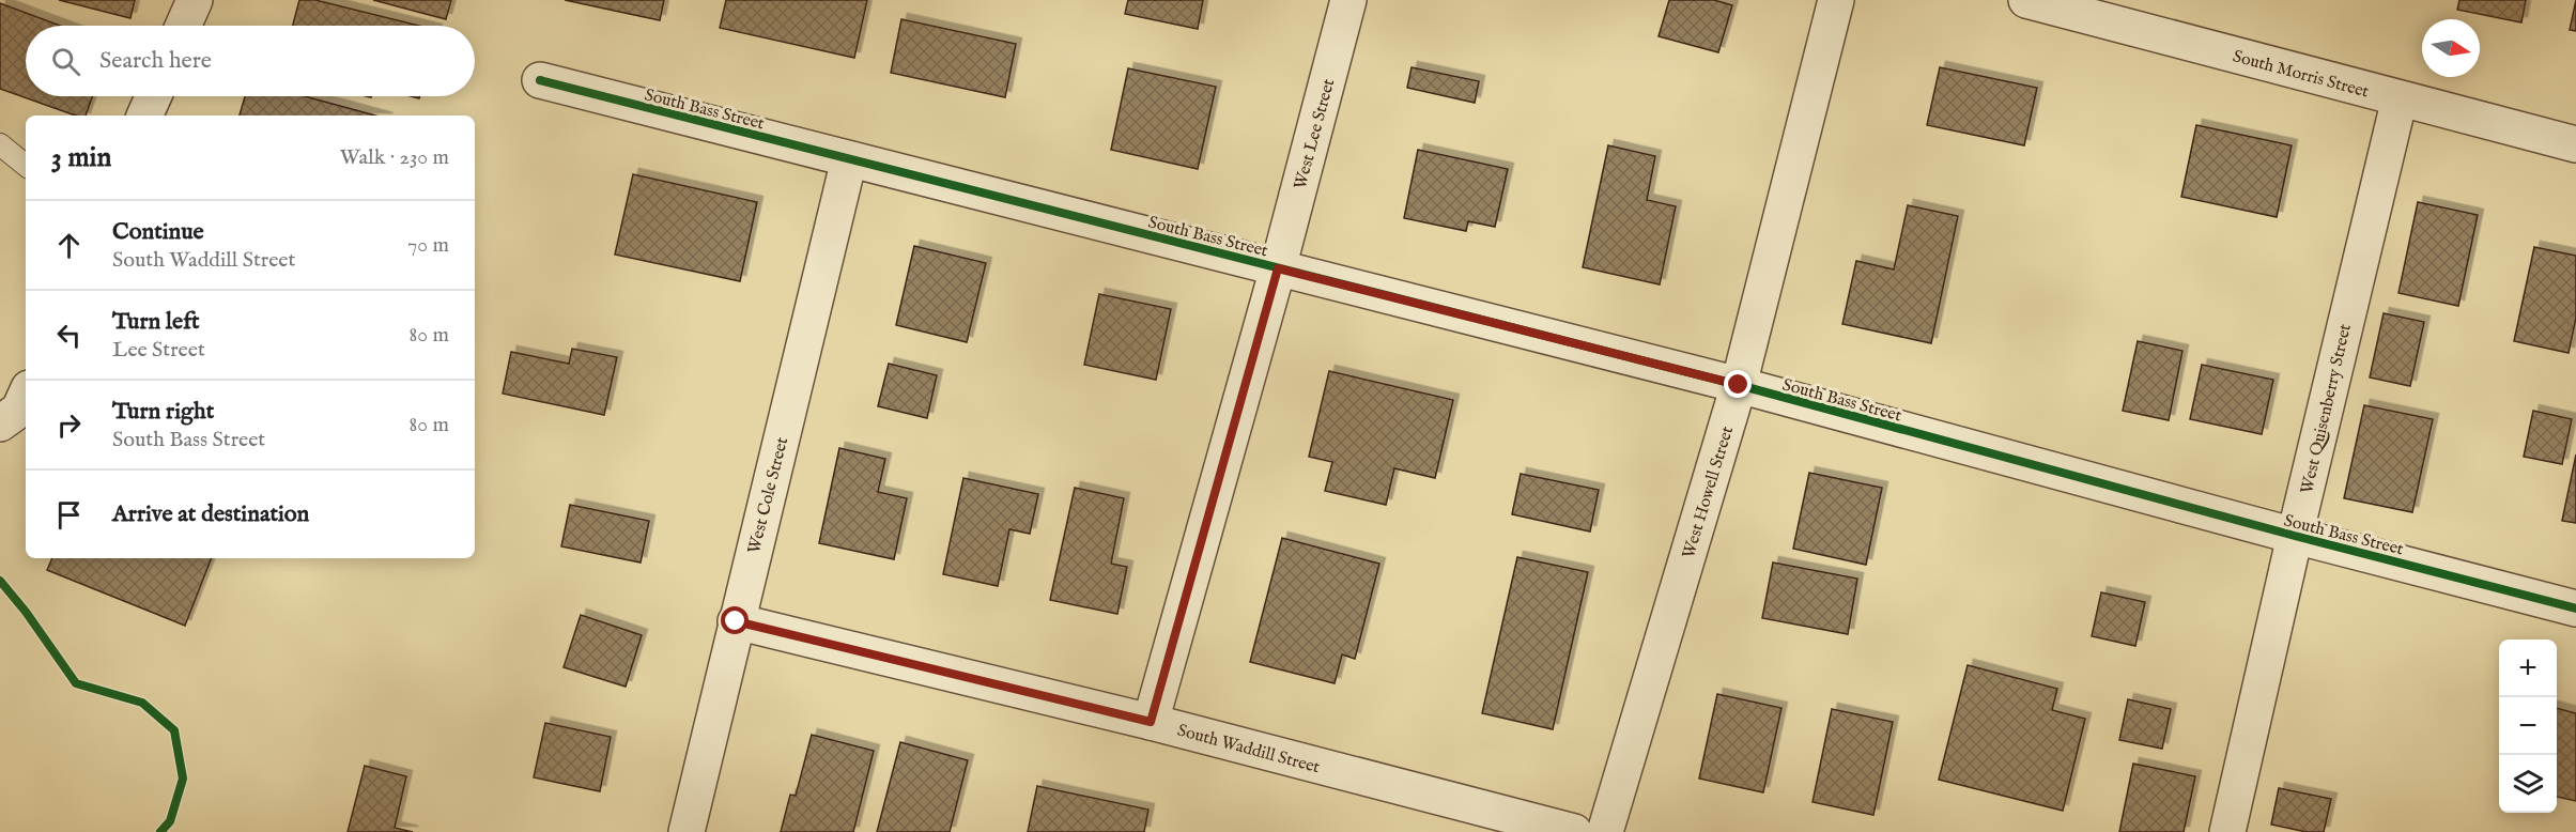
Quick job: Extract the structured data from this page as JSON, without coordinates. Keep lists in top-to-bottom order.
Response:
{
  "streets": {
    "street": [
      "South Morris Street",
      "South Bass Street",
      "West Lee Street",
      "West Quisenberry Street",
      "West Howell Street",
      "West Cole Street",
      "South Waddill Street"
    ]
  },
  "crossings": [
    ["South Morris Street", "West Quisenberry Street"],
    ["South Bass Street", "West Lee Street"],
    ["South Bass Street", "West Quisenberry Street"],
    ["South Bass Street", "West Howell Street"],
    ["South Bass Street", "West Cole Street"],
    ["West Lee Street", "South Waddill Street"],
    ["West Cole Street", "South Waddill Street"]
  ],
  "north": "right",
  "page": {
    "search": "Search here",
    "heading": ["3 min", "Walk · 230 m"],
    "list": [
      ["Continue", "South Waddill Street", "70 m"],
      ["Turn left", "Lee Street", "80 m"],
      ["Turn right", "South Bass Street", "80 m"],
      "Arrive at destination"
    ],
    "map_buttons": ["+", "−"]
  }
}
